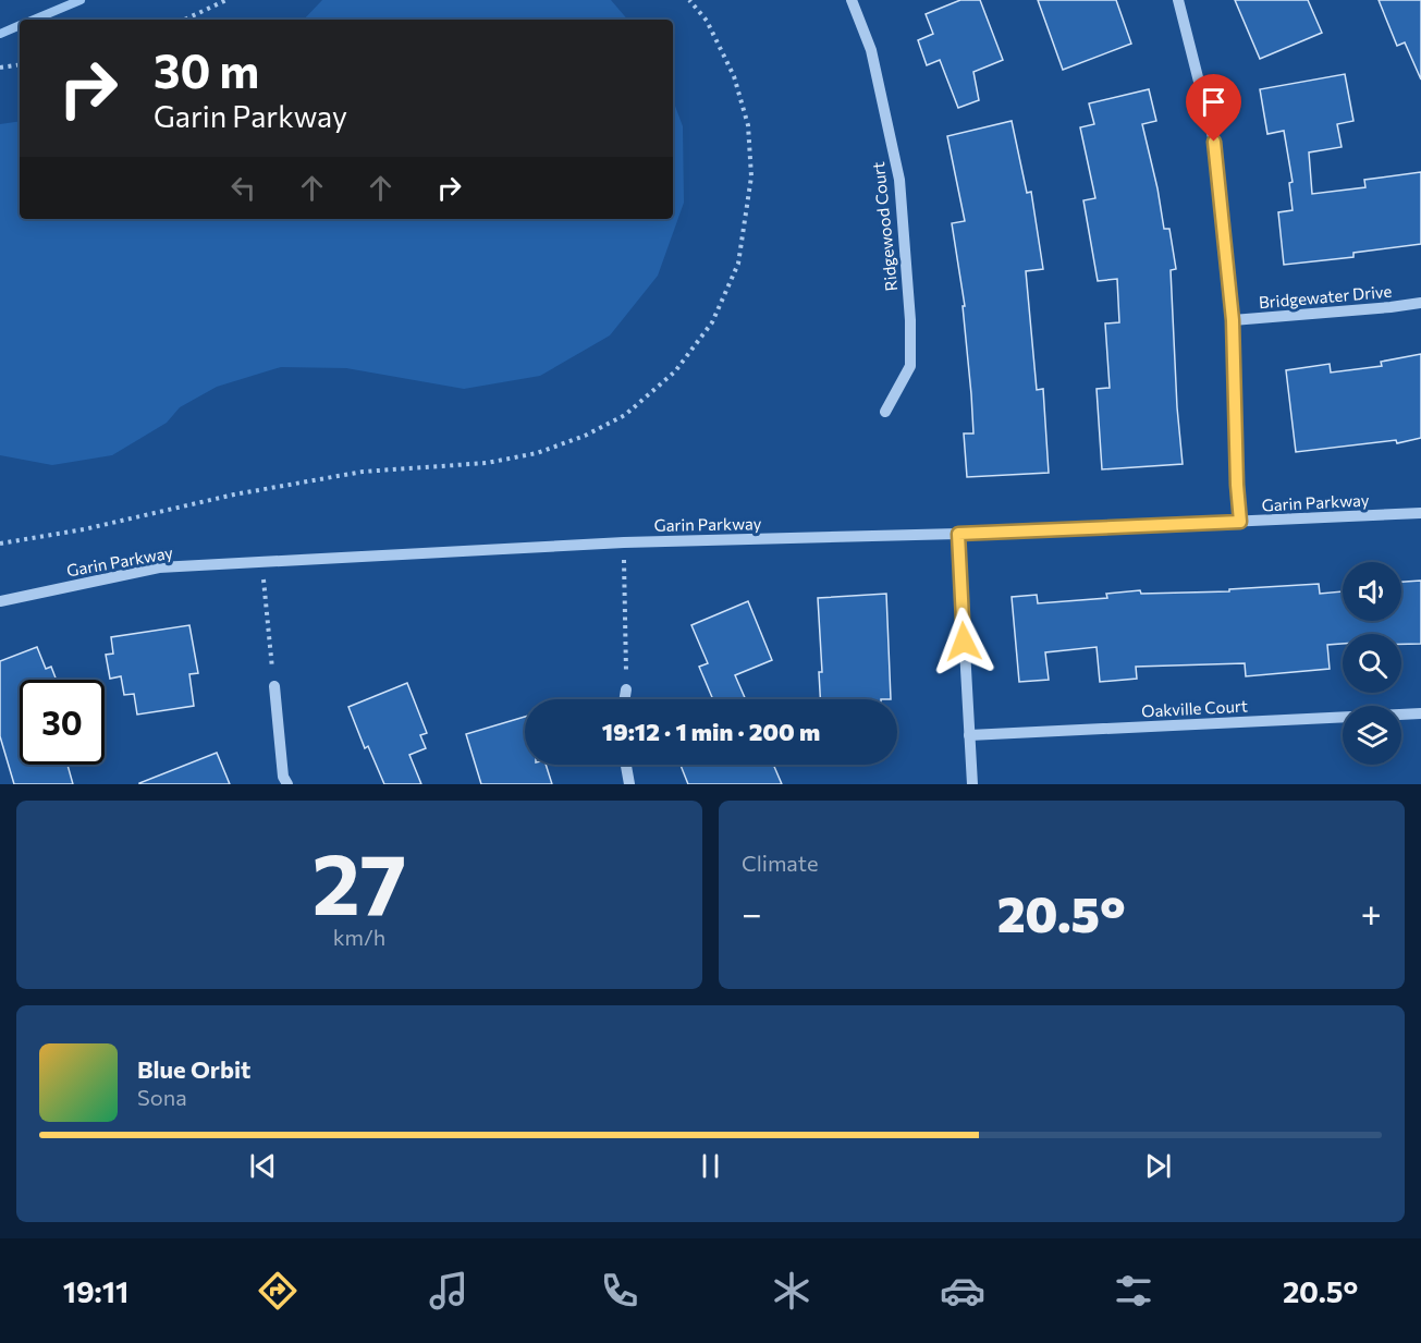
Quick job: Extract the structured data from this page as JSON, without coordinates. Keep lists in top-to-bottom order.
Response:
{
  "streets": {
    "street": [
      "Ridgewood Court",
      "Bridgewater Drive",
      "Garin Parkway",
      "Oakville Court"
    ]
  },
  "page": {
    "turn": ["30 m", "Garin Parkway"],
    "limit": "30",
    "trip": "19:12 · 1 min · 200 m",
    "tile": [
      ["27", "km/h"],
      "Climate"
    ],
    "heat": ["−", "20.5°", "+"],
    "song": ["Blue Orbit", "Sona"],
    "tabs": ["19:11", "20.5°"]
  }
}
